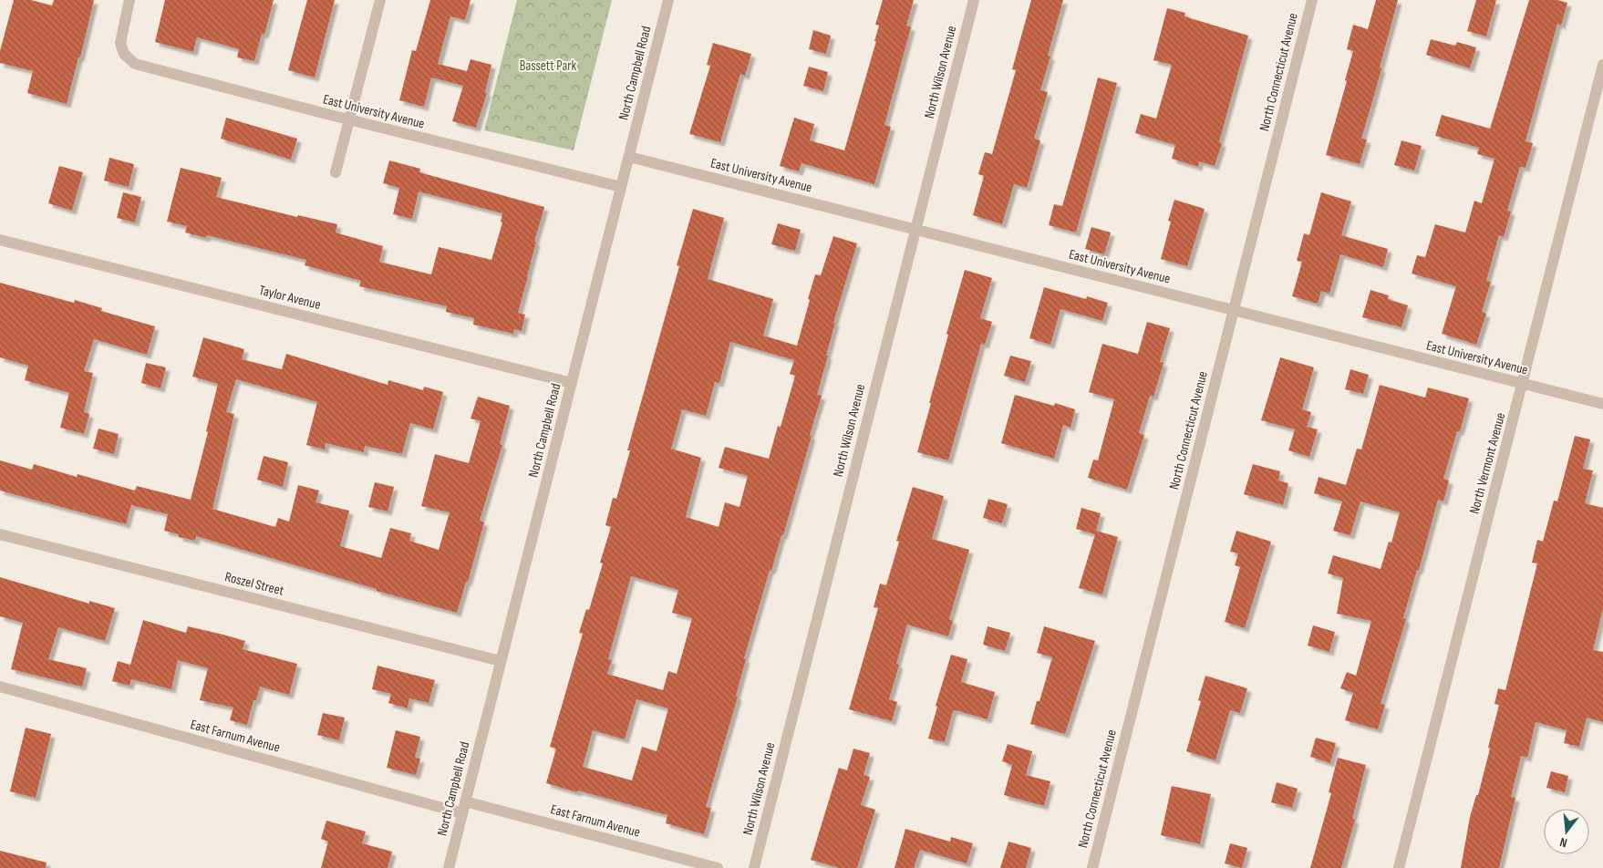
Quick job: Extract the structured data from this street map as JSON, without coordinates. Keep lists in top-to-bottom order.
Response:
{
  "streets": {
    "street": [
      "North Wilson Avenue",
      "North Connecticut Avenue",
      "North Campbell Road",
      "East University Avenue",
      "Taylor Avenue",
      "North Vermont Avenue",
      "Roszel Street",
      "East Farnum Avenue"
    ]
  },
  "crossings": [
    ["North Wilson Avenue", "East University Avenue"],
    ["North Connecticut Avenue", "East University Avenue"],
    ["North Campbell Road", "East University Avenue"],
    ["North Campbell Road", "Taylor Avenue"],
    ["North Campbell Road", "Roszel Street"],
    ["North Campbell Road", "East Farnum Avenue"],
    ["East University Avenue", "North Vermont Avenue"]
  ],
  "parks": ["Bassett Park"],
  "north": "bottom"
}
